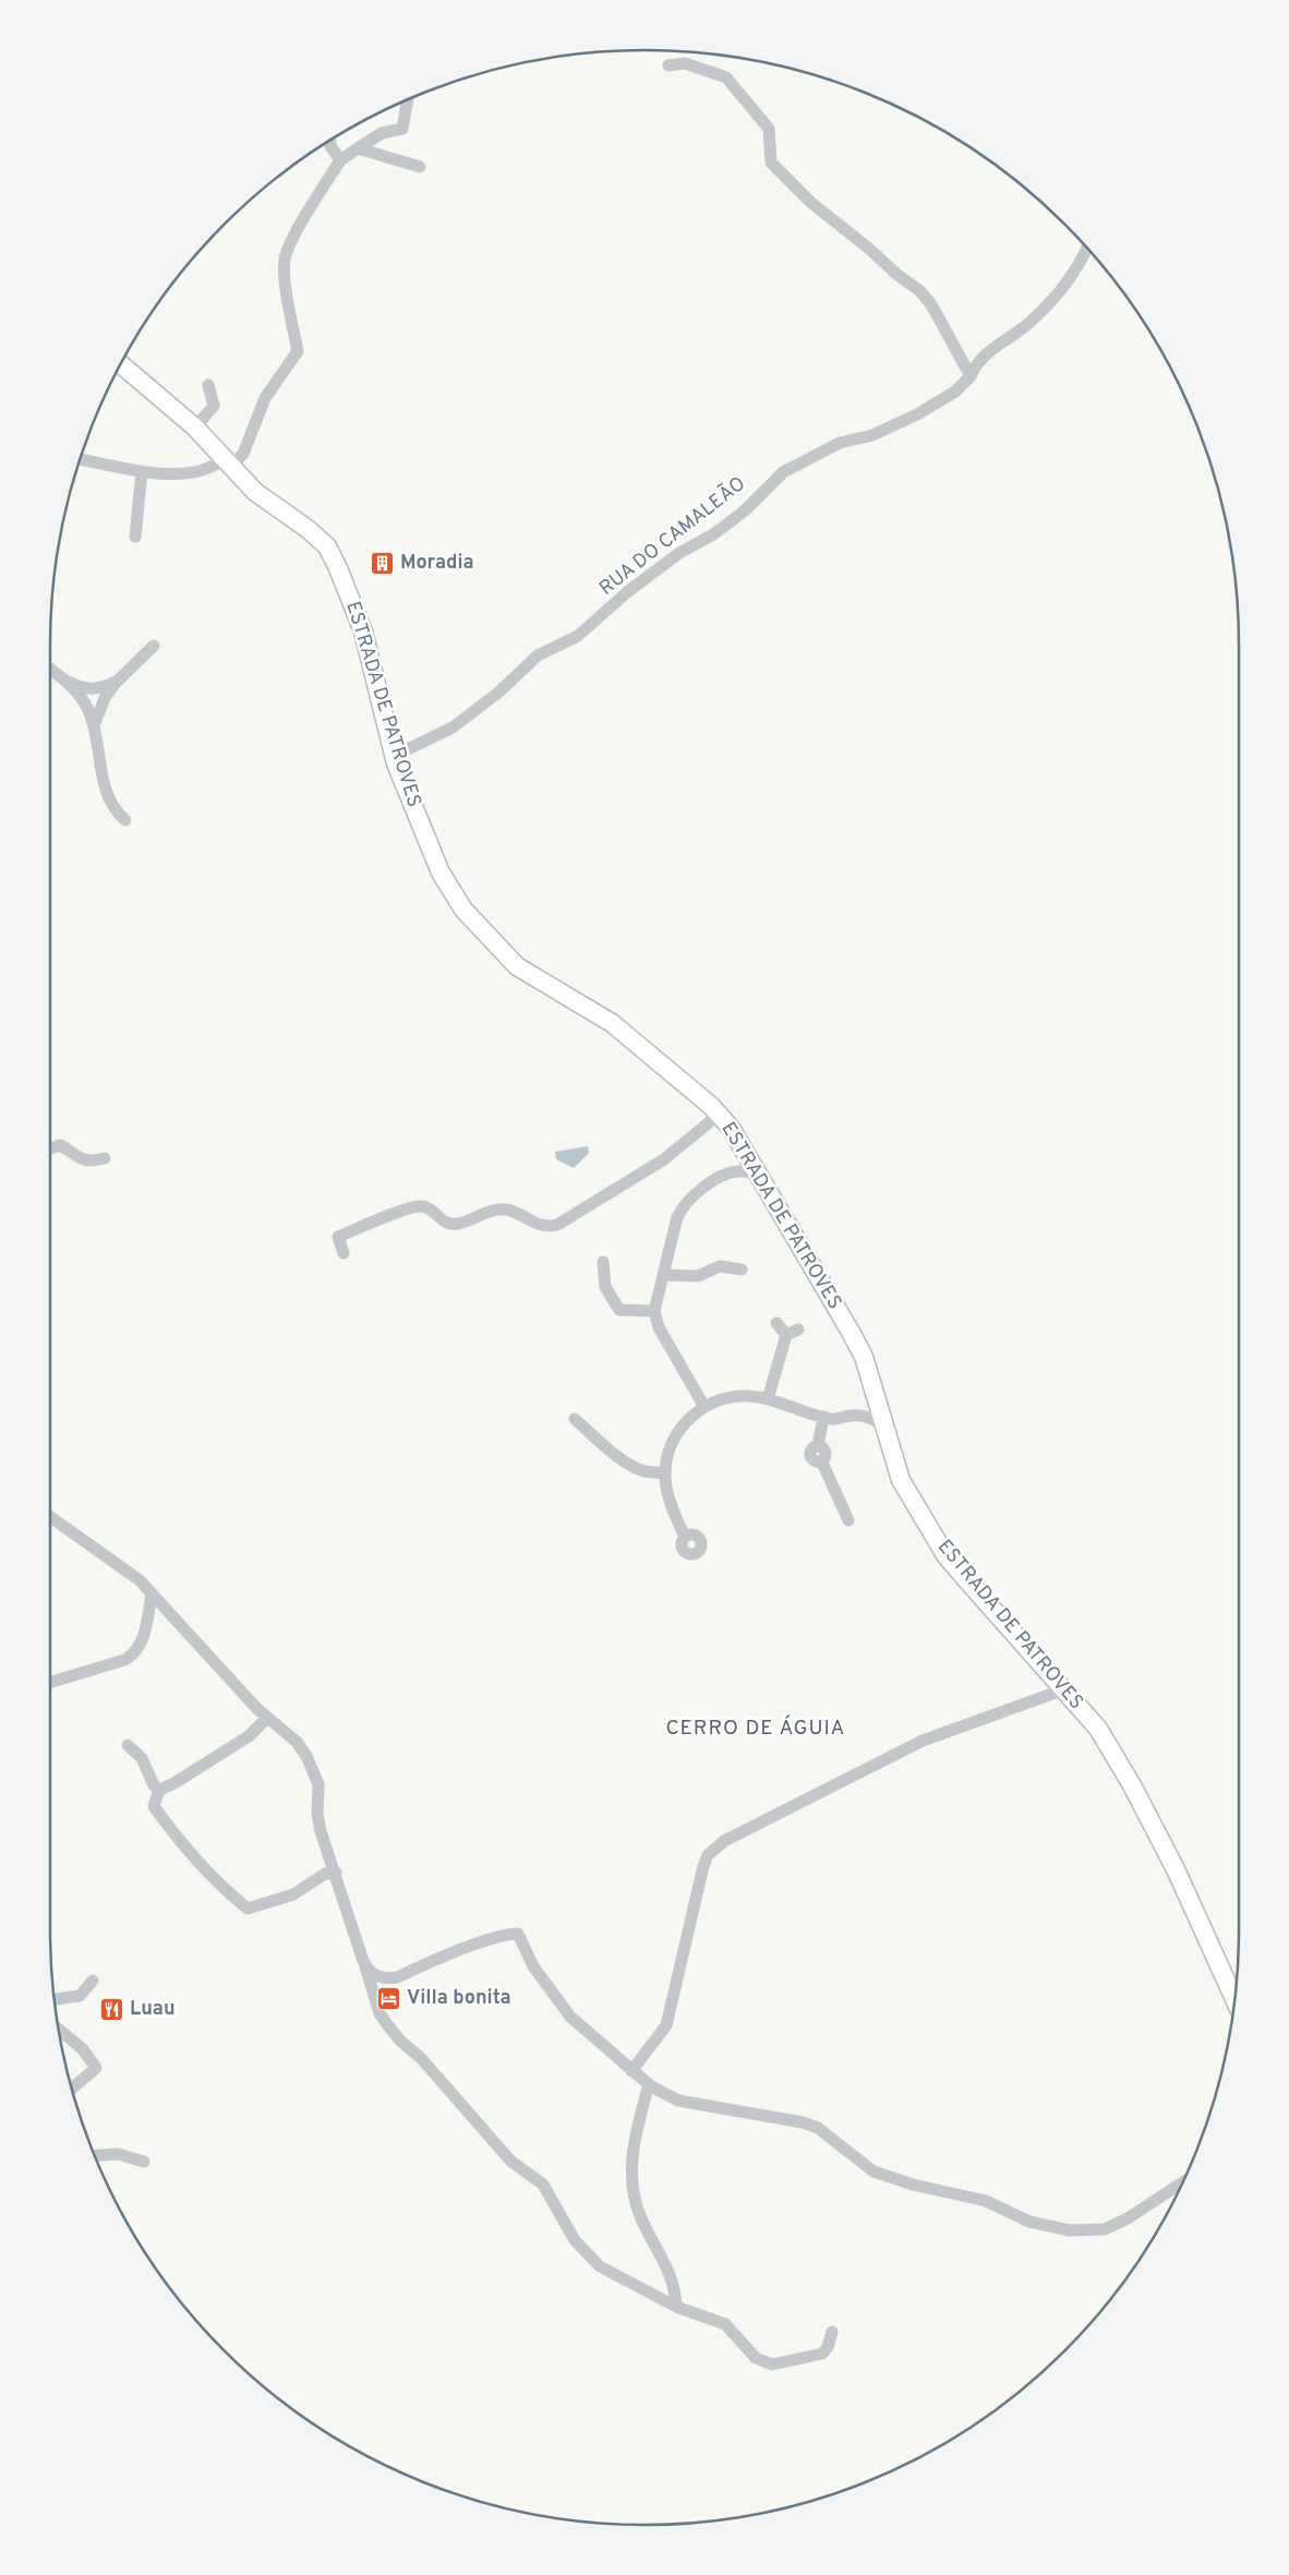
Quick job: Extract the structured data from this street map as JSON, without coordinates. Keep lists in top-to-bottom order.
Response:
{
  "streets": {
    "street": ["RUA DO CAMALEÃO", "ESTRADA DE PATROVES"]
  },
  "districts": ["CERRO DE ÁGUIA"],
  "places": {
    "building": ["Moradia"],
    "hotel": ["Villa bonita"],
    "restaurant": ["Luau"]
  }
}
